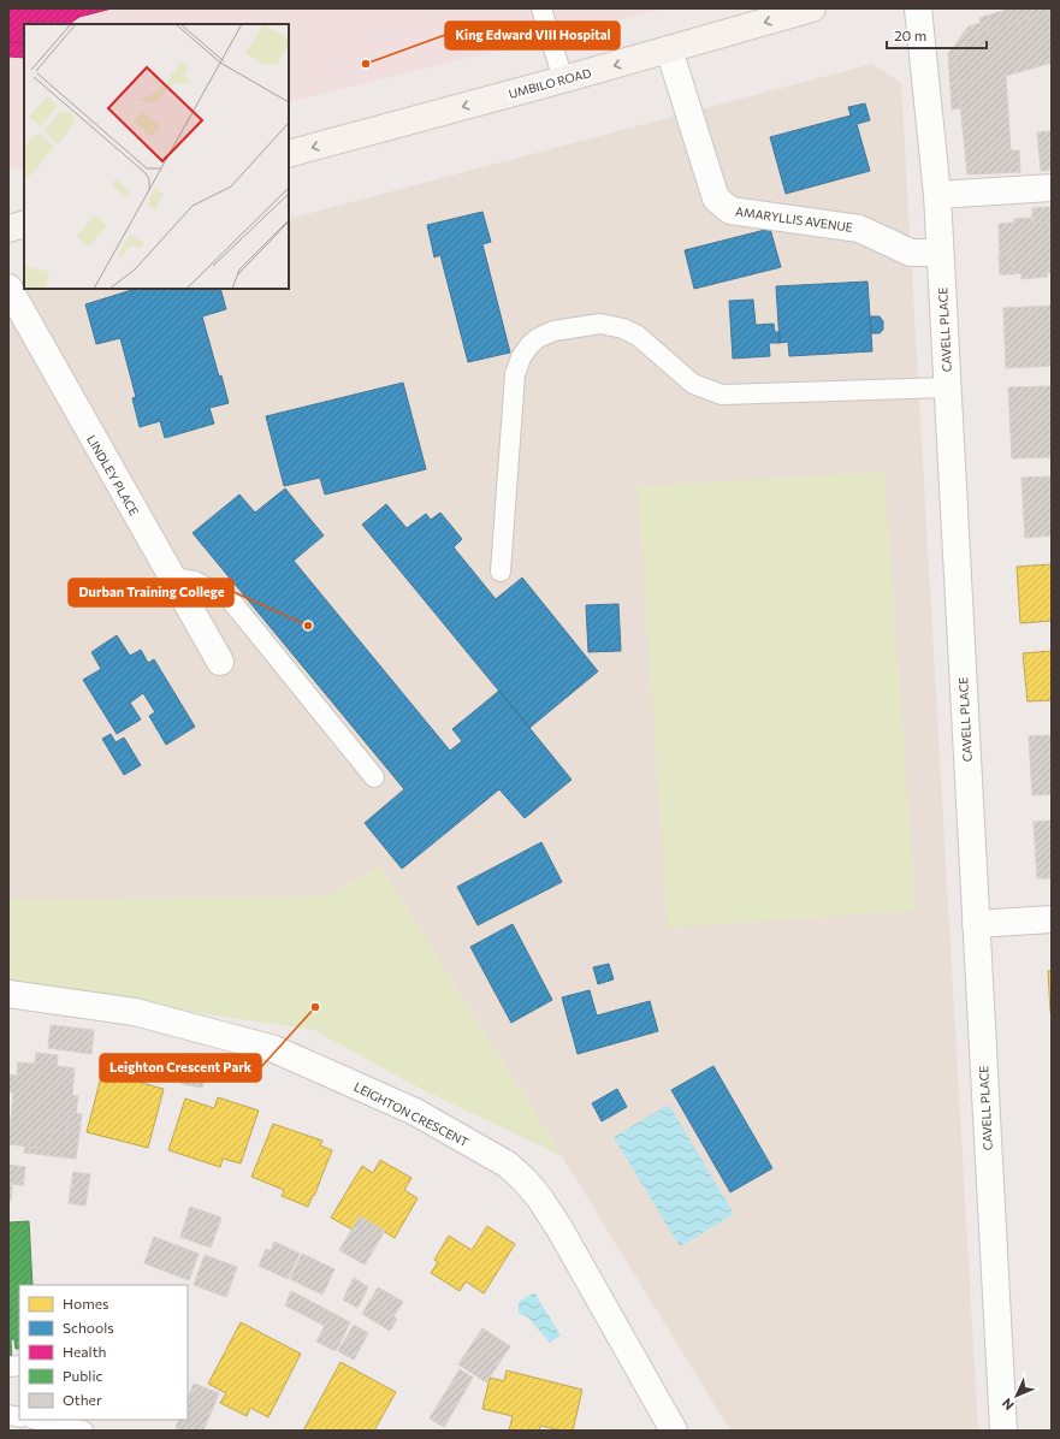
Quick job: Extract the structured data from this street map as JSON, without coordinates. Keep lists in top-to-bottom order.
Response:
{
  "streets": {
    "main road": ["UMBILO ROAD"],
    "street": [
      "AMARYLLIS AVENUE",
      "CAVELL PLACE",
      "LINDLEY PLACE",
      "LEIGHTON CRESCENT"
    ]
  },
  "crossings": [
    ["UMBILO ROAD", "AMARYLLIS AVENUE"],
    ["AMARYLLIS AVENUE", "CAVELL PLACE"]
  ],
  "one_way": ["UMBILO ROAD"],
  "places": ["King Edward VIII Hospital", "Durban Training College", "Leighton Crescent Park"],
  "legend": [
    "Homes",
    "Schools",
    "Health",
    "Public",
    "Other"
  ],
  "scale_bar": "20 m",
  "north": "bottom left"
}
